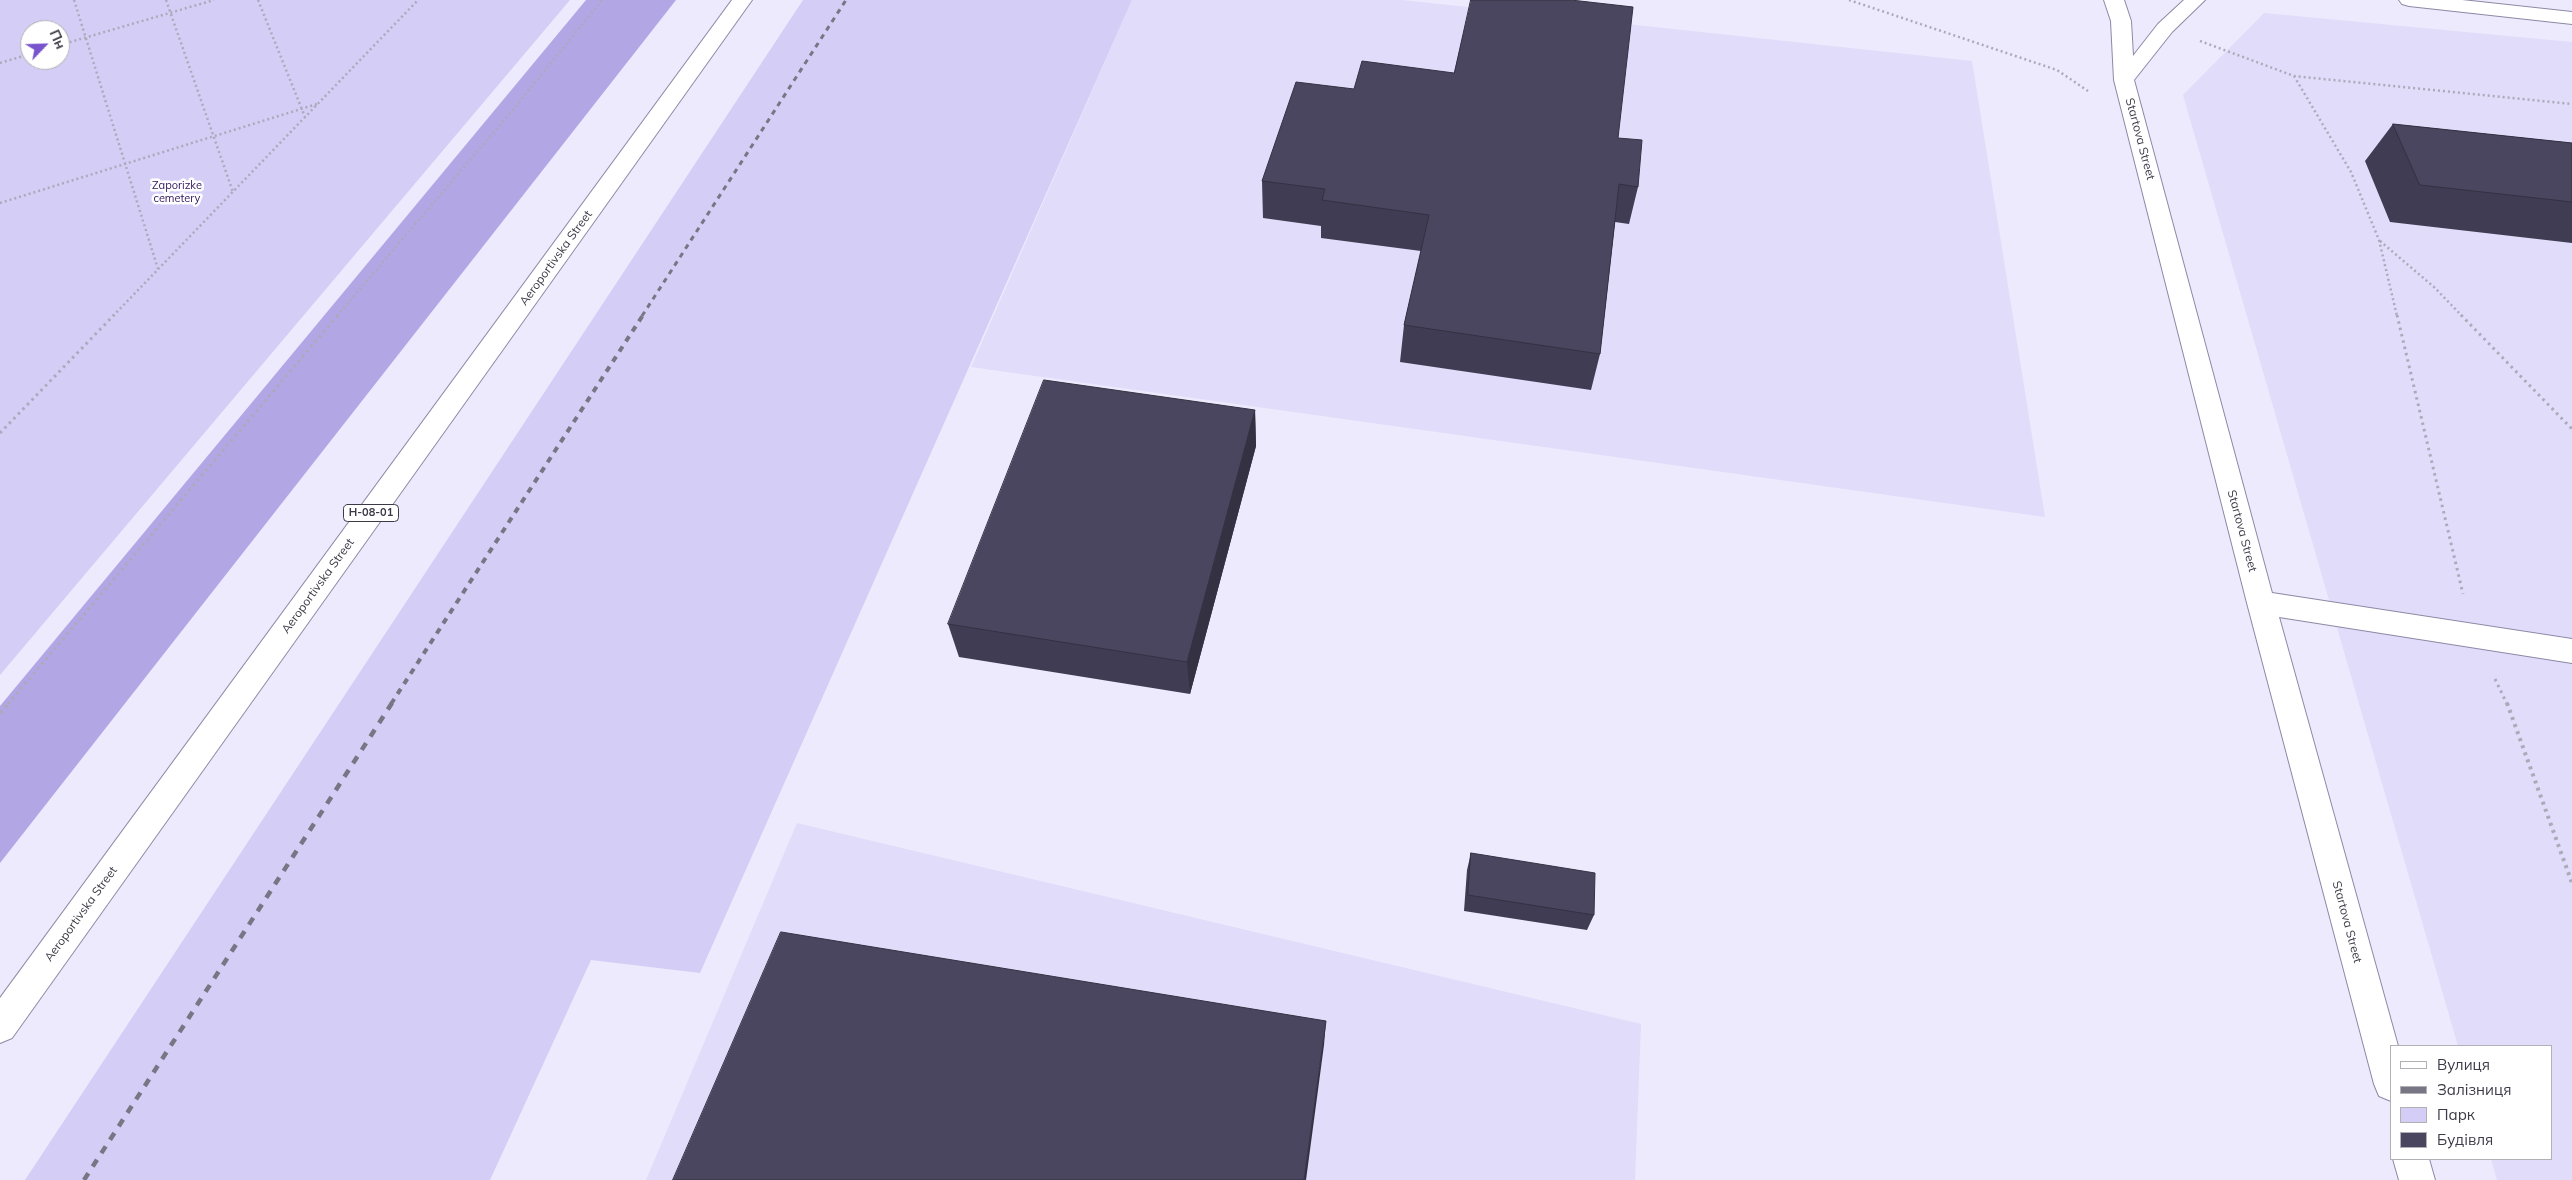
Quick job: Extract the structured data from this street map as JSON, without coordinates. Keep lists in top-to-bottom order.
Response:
{
  "streets": {
    "street": ["Startova Street", "Aeroportivska Street", "Н-08-01"]
  },
  "parks": ["Zaporizke cemetery"],
  "legend": [
    "Вулиця",
    "Залізниця",
    "Парк",
    "Будівля"
  ],
  "north": "top right"
}
